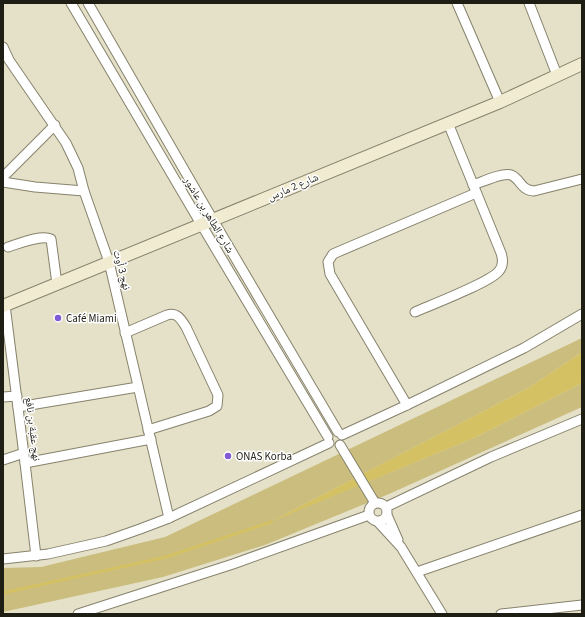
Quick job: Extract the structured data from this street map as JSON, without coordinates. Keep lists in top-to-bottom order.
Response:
{
  "streets": {
    "street": [
      "شارع 2 مارس",
      "شارع الطاهر بن عاشور",
      "نهج 3 أوت",
      "نهج عقبة بن نافع"
    ]
  },
  "crossings": [
    ["شارع 2 مارس", "شارع الطاهر بن عاشور"],
    ["شارع 2 مارس", "نهج 3 أوت"],
    ["شارع 2 مارس", "نهج عقبة بن نافع"]
  ],
  "places": ["Café Miami", "ONAS Korba"]
}
